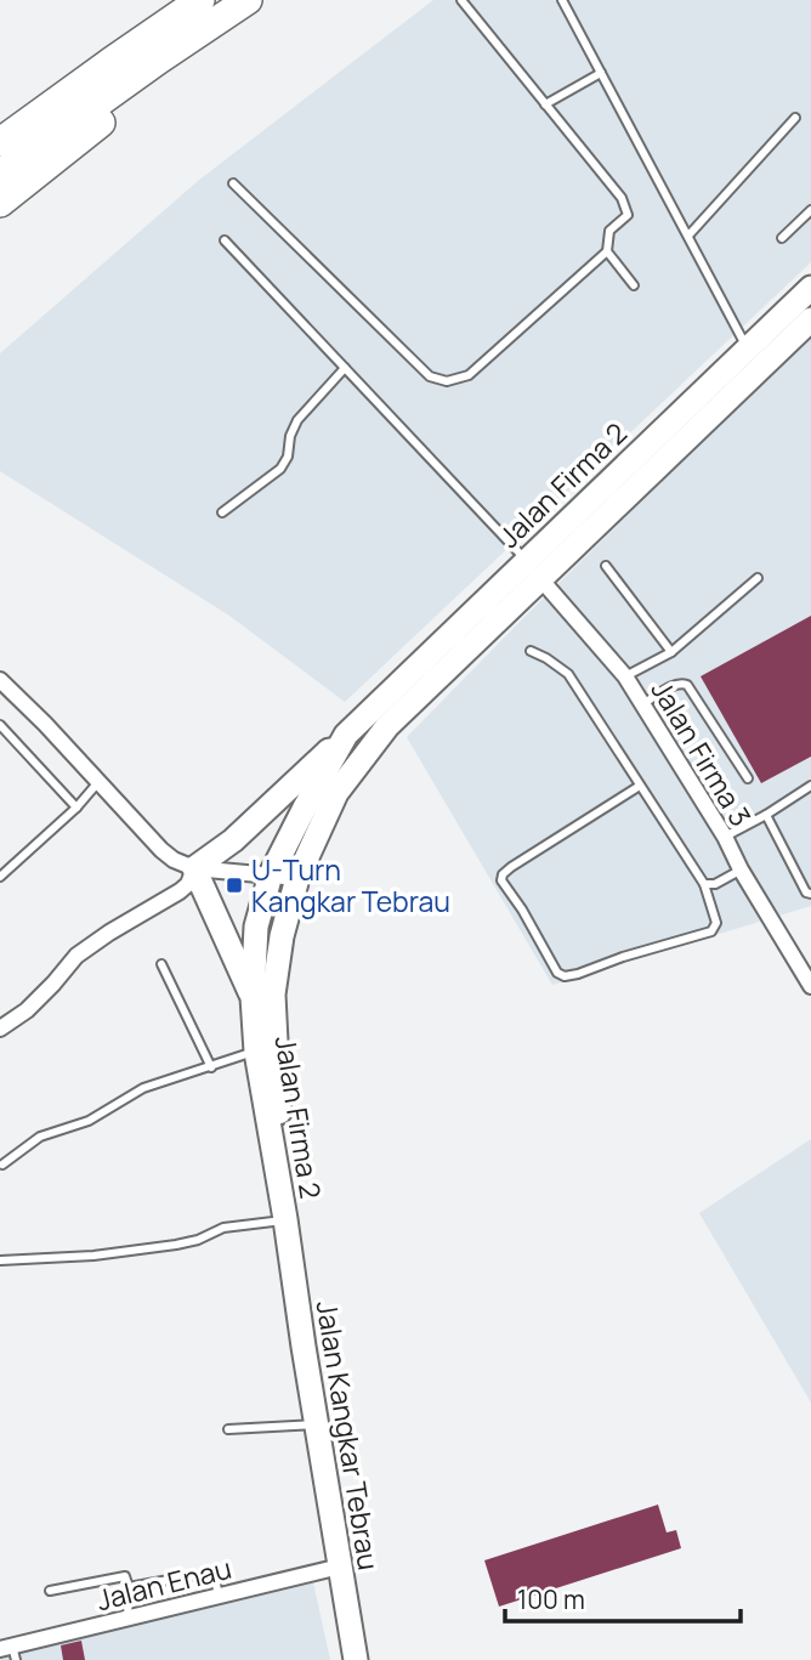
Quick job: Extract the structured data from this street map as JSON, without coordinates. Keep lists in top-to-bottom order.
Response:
{
  "streets": {
    "main road": ["Jalan Firma 2", "Jalan Kangkar Tebrau"],
    "street": ["Jalan Firma 3", "Jalan Enau"]
  },
  "crossings": [
    ["Jalan Firma 2", "Jalan Firma 3"],
    ["Jalan Firma 2", "Jalan Kangkar Tebrau"],
    ["Jalan Kangkar Tebrau", "Jalan Enau"]
  ],
  "places": {
    "transit": ["U-Turn Kangkar Tebrau"]
  },
  "scale_bar": "100 m"
}
